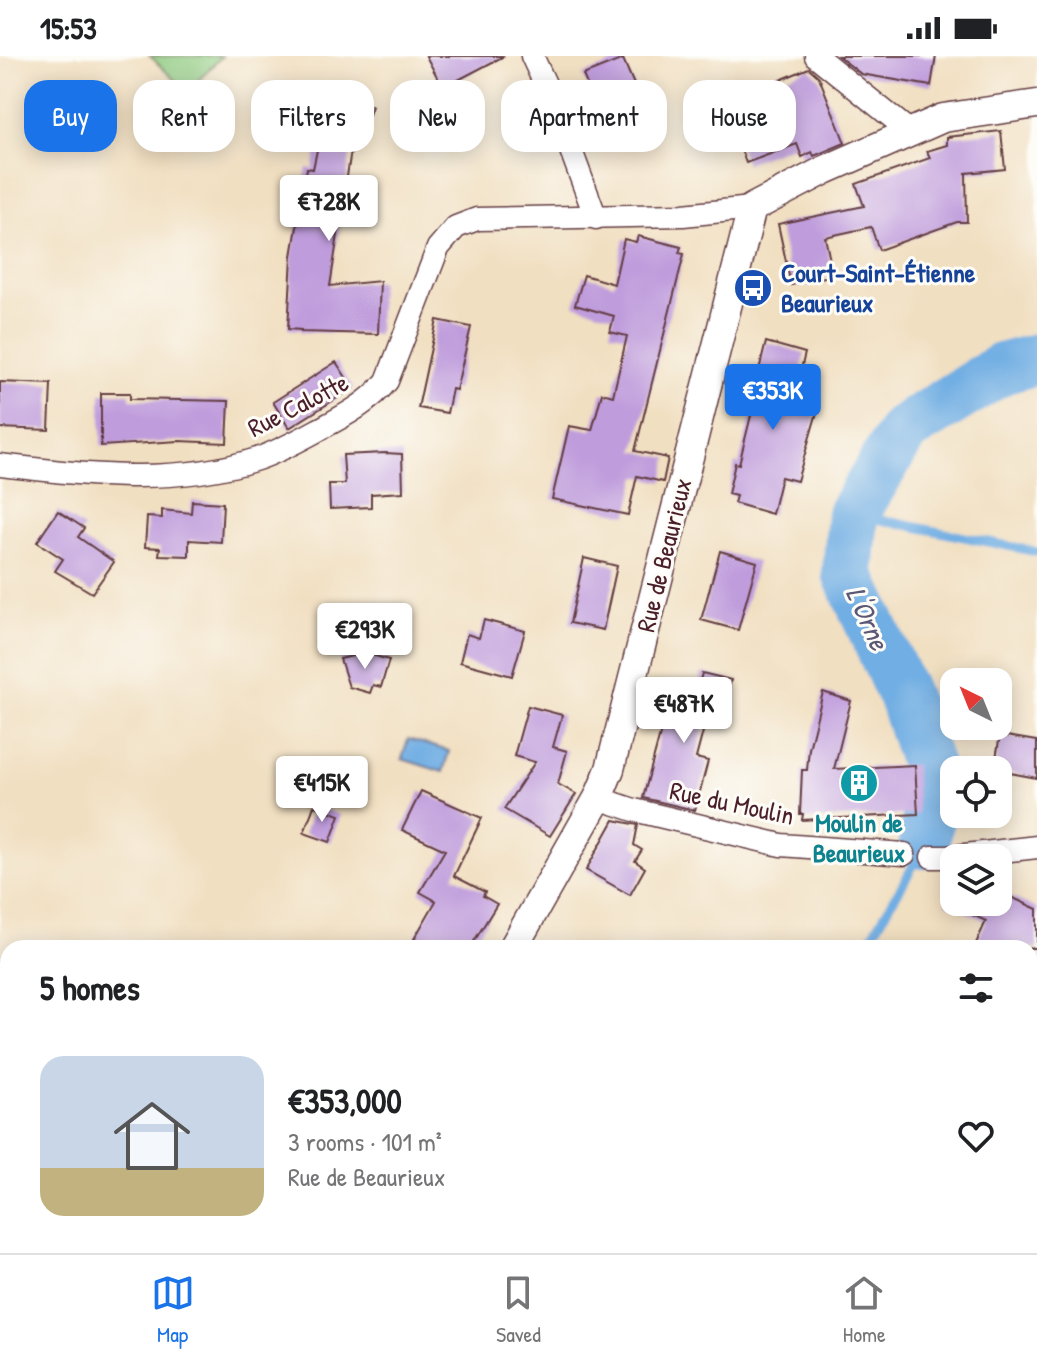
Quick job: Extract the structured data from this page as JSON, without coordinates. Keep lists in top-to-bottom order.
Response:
{
  "streets": {
    "street": ["Rue Calotte", "Rue de Beaurieux", "Rue du Moulin"]
  },
  "crossings": [
    ["Rue Calotte", "Rue de Beaurieux"],
    ["Rue de Beaurieux", "Rue du Moulin"]
  ],
  "water": ["L'Orne"],
  "places": {
    "bus stop": ["Court-Saint-Étienne Beaurieux"],
    "building": ["Moulin de Beaurieux"]
  },
  "north": "top left",
  "page": {
    "status": "15:53",
    "chip": [
      "Buy",
      "Rent",
      "Filters",
      "New",
      "Apartment",
      "House"
    ],
    "price": [
      "€728K",
      "€353K",
      "€293K",
      "€487K",
      "€415K"
    ],
    "heading": "5 homes",
    "list": [
      {
        "name": "€353,000",
        "note": "3 rooms · 101 m² · Rue de Beaurieux"
      }
    ],
    "tabs": ["Map", "Saved", "Home"]
  }
}
